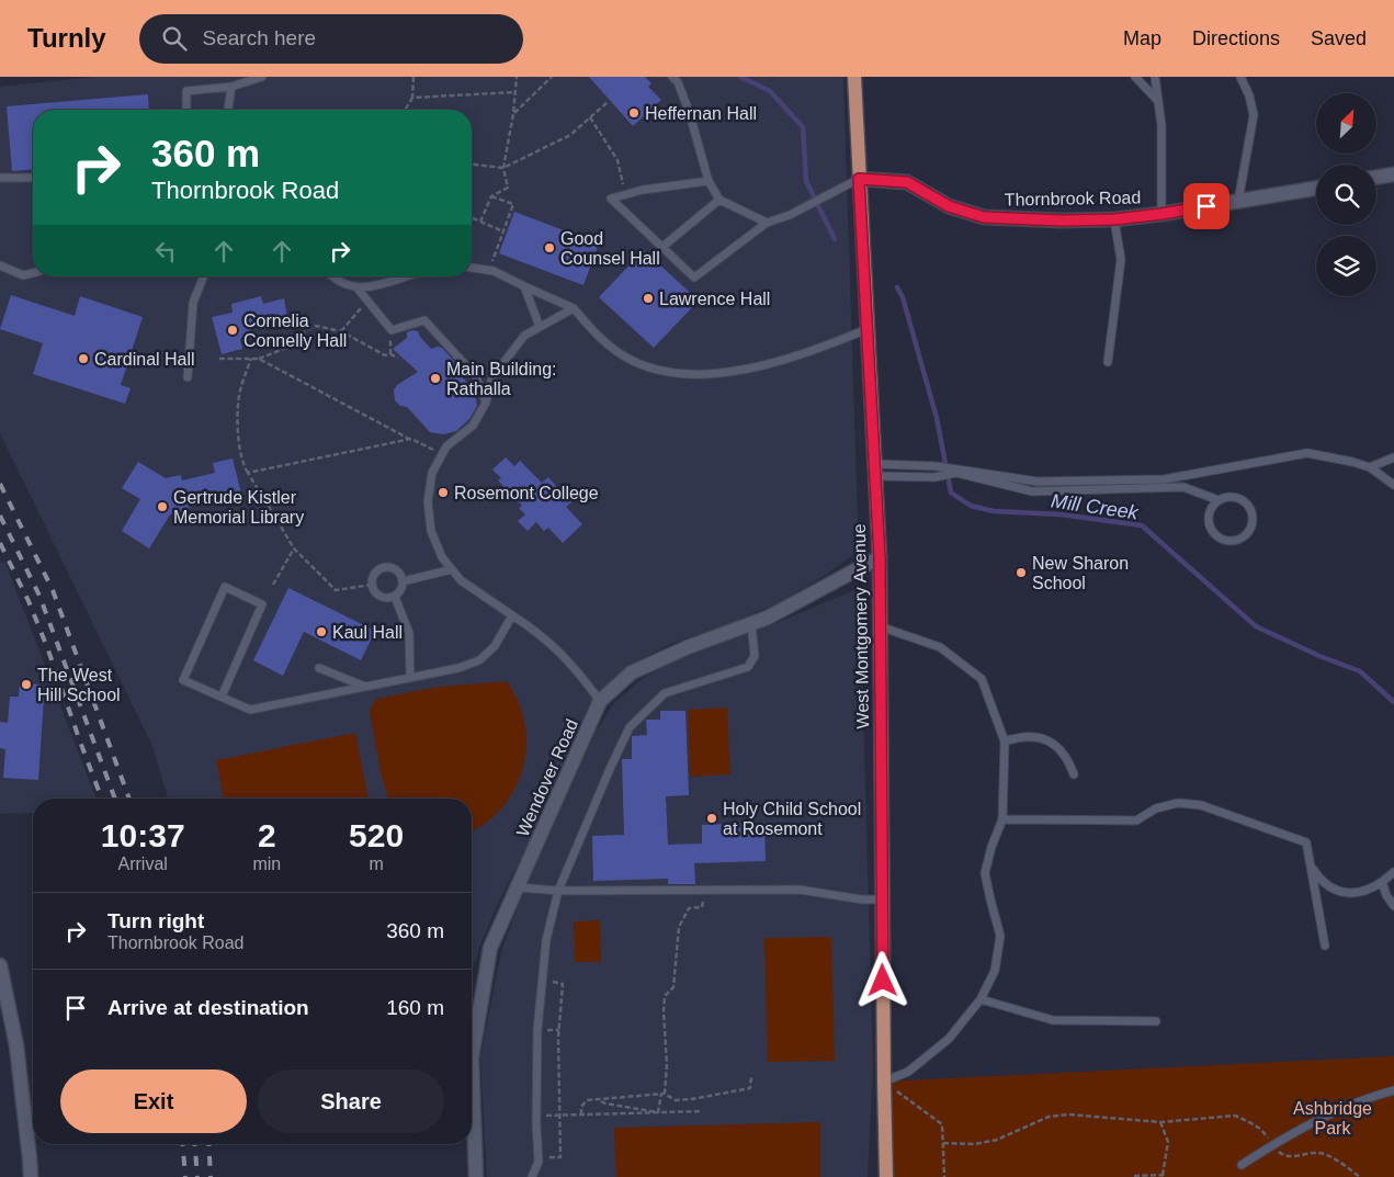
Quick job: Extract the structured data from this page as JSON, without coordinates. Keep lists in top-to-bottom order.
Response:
{
  "streets": {
    "main road": ["West Montgomery Avenue"],
    "street": ["Thornbrook Road", "Wendover Road"]
  },
  "crossings": [
    ["Thornbrook Road", "West Montgomery Avenue"],
    ["West Montgomery Avenue", "Wendover Road"]
  ],
  "water": ["Mill Creek"],
  "parks": ["Ashbridge Park"],
  "places": [
    "Heffernan Hall",
    "Good Counsel Hall",
    "Lawrence Hall",
    "Cornelia Connelly Hall",
    "Cardinal Hall",
    "Main Building: Rathalla",
    "Rosemont College",
    "Gertrude Kistler Memorial Library",
    "New Sharon School",
    "Kaul Hall",
    "The West Hill School",
    "Holy Child School at Rosemont"
  ],
  "north": "top right",
  "page": {
    "header": "Turnly",
    "search": "Search here",
    "nav": ["Map", "Directions", "Saved"],
    "turn": ["360 m", "Thornbrook Road"],
    "eta": [
      "10:37",
      "Arrival",
      "2",
      "min",
      "520",
      "m"
    ],
    "list": [
      {
        "name": "Turn right",
        "note": "Thornbrook Road",
        "value": "360 m"
      },
      {
        "name": "Arrive at destination",
        "value": "160 m"
      }
    ],
    "buttons": ["Exit", "Share"]
  }
}
